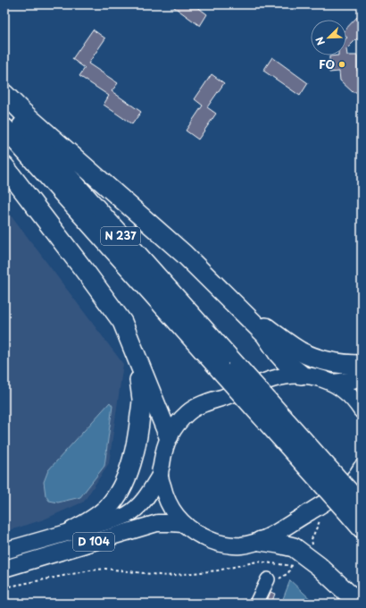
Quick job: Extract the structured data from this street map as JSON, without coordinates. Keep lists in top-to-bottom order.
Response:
{
  "streets": {
    "highway": ["N 237"],
    "main road": ["D 104"]
  },
  "places": ["FO"],
  "north": "bottom left"
}
